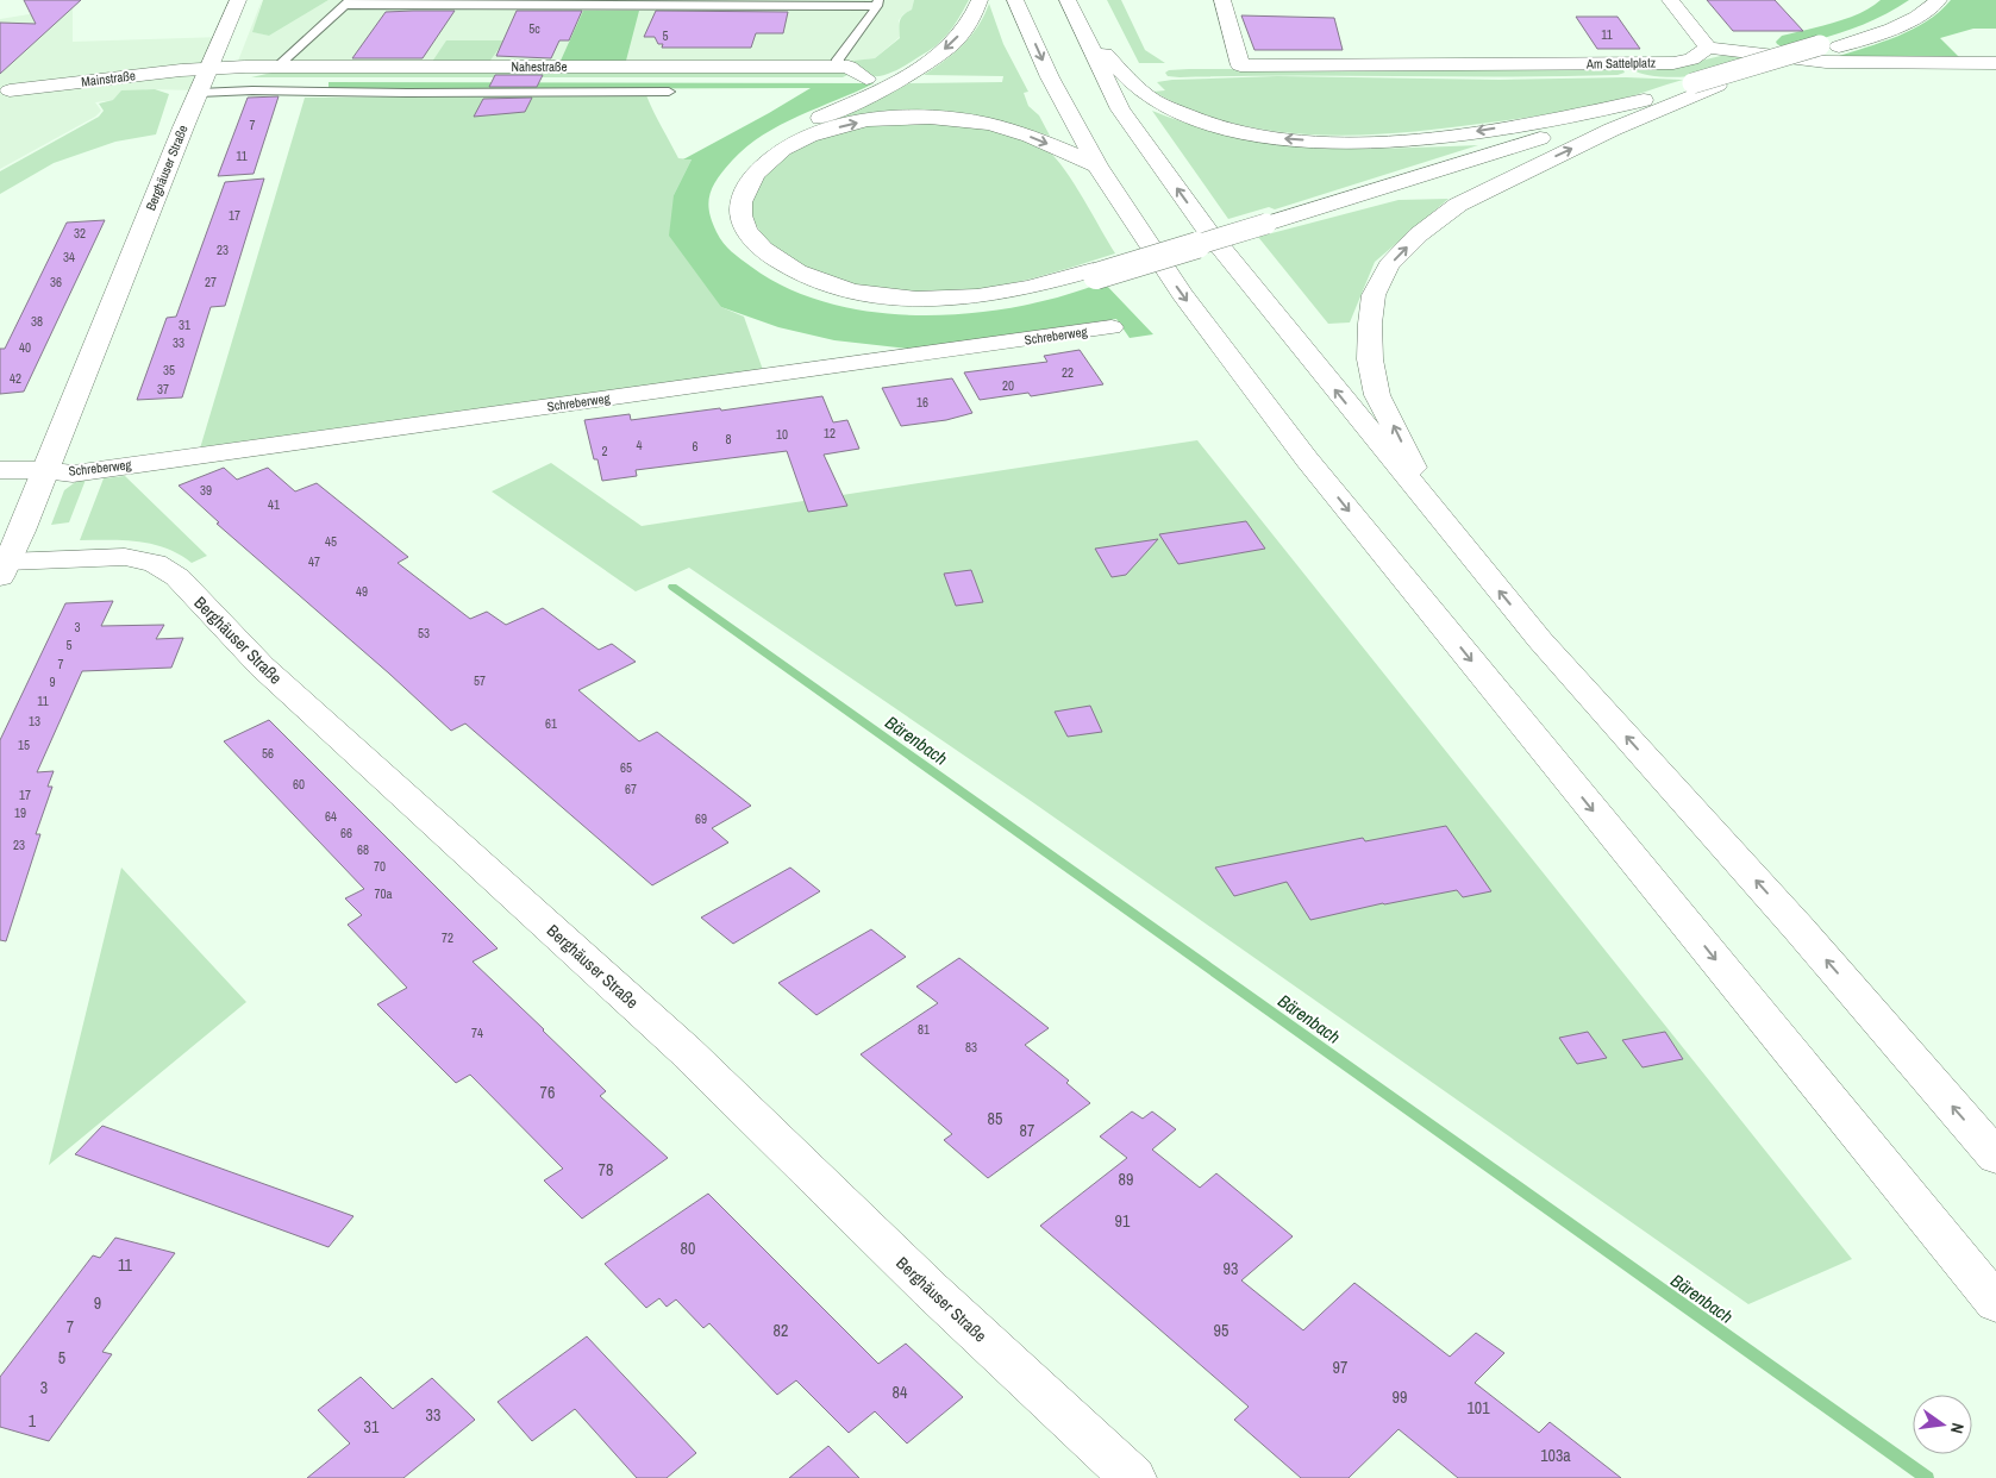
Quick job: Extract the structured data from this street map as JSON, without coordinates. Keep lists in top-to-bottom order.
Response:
{
  "streets": {
    "main road": [
      "Am Sattelplatz",
      "Nahestraße",
      "Mainstraße",
      "Berghäuser Straße",
      "Schreberweg"
    ]
  },
  "crossings": [
    ["Nahestraße", "Mainstraße"],
    ["Nahestraße", "Berghäuser Straße"],
    ["Mainstraße", "Berghäuser Straße"],
    ["Berghäuser Straße", "Schreberweg"]
  ],
  "water": ["Bärenbach"],
  "house_numbers": [
    "5c",
    "11",
    "5",
    "7",
    "11",
    "17",
    "32",
    "23",
    "34",
    "36",
    "27",
    "38",
    "31",
    "33",
    "40",
    "35",
    "22",
    "42",
    "20",
    "37",
    "16",
    "12",
    "10",
    "8",
    "4",
    "6",
    "2",
    "39",
    "41",
    "45",
    "47",
    "49",
    "3",
    "53",
    "5",
    "7",
    "57",
    "9",
    "11",
    "13",
    "61",
    "15",
    "56",
    "65",
    "60",
    "67",
    "17",
    "19",
    "64",
    "69",
    "66",
    "23",
    "68",
    "70",
    "70a",
    "72",
    "81",
    "74",
    "83",
    "76",
    "85",
    "87",
    "78",
    "89",
    "91",
    "80",
    "11",
    "93",
    "9",
    "7",
    "82",
    "95",
    "5",
    "97",
    "3",
    "84",
    "99",
    "101",
    "33",
    "1",
    "31",
    "103a"
  ],
  "north": "right"
}
